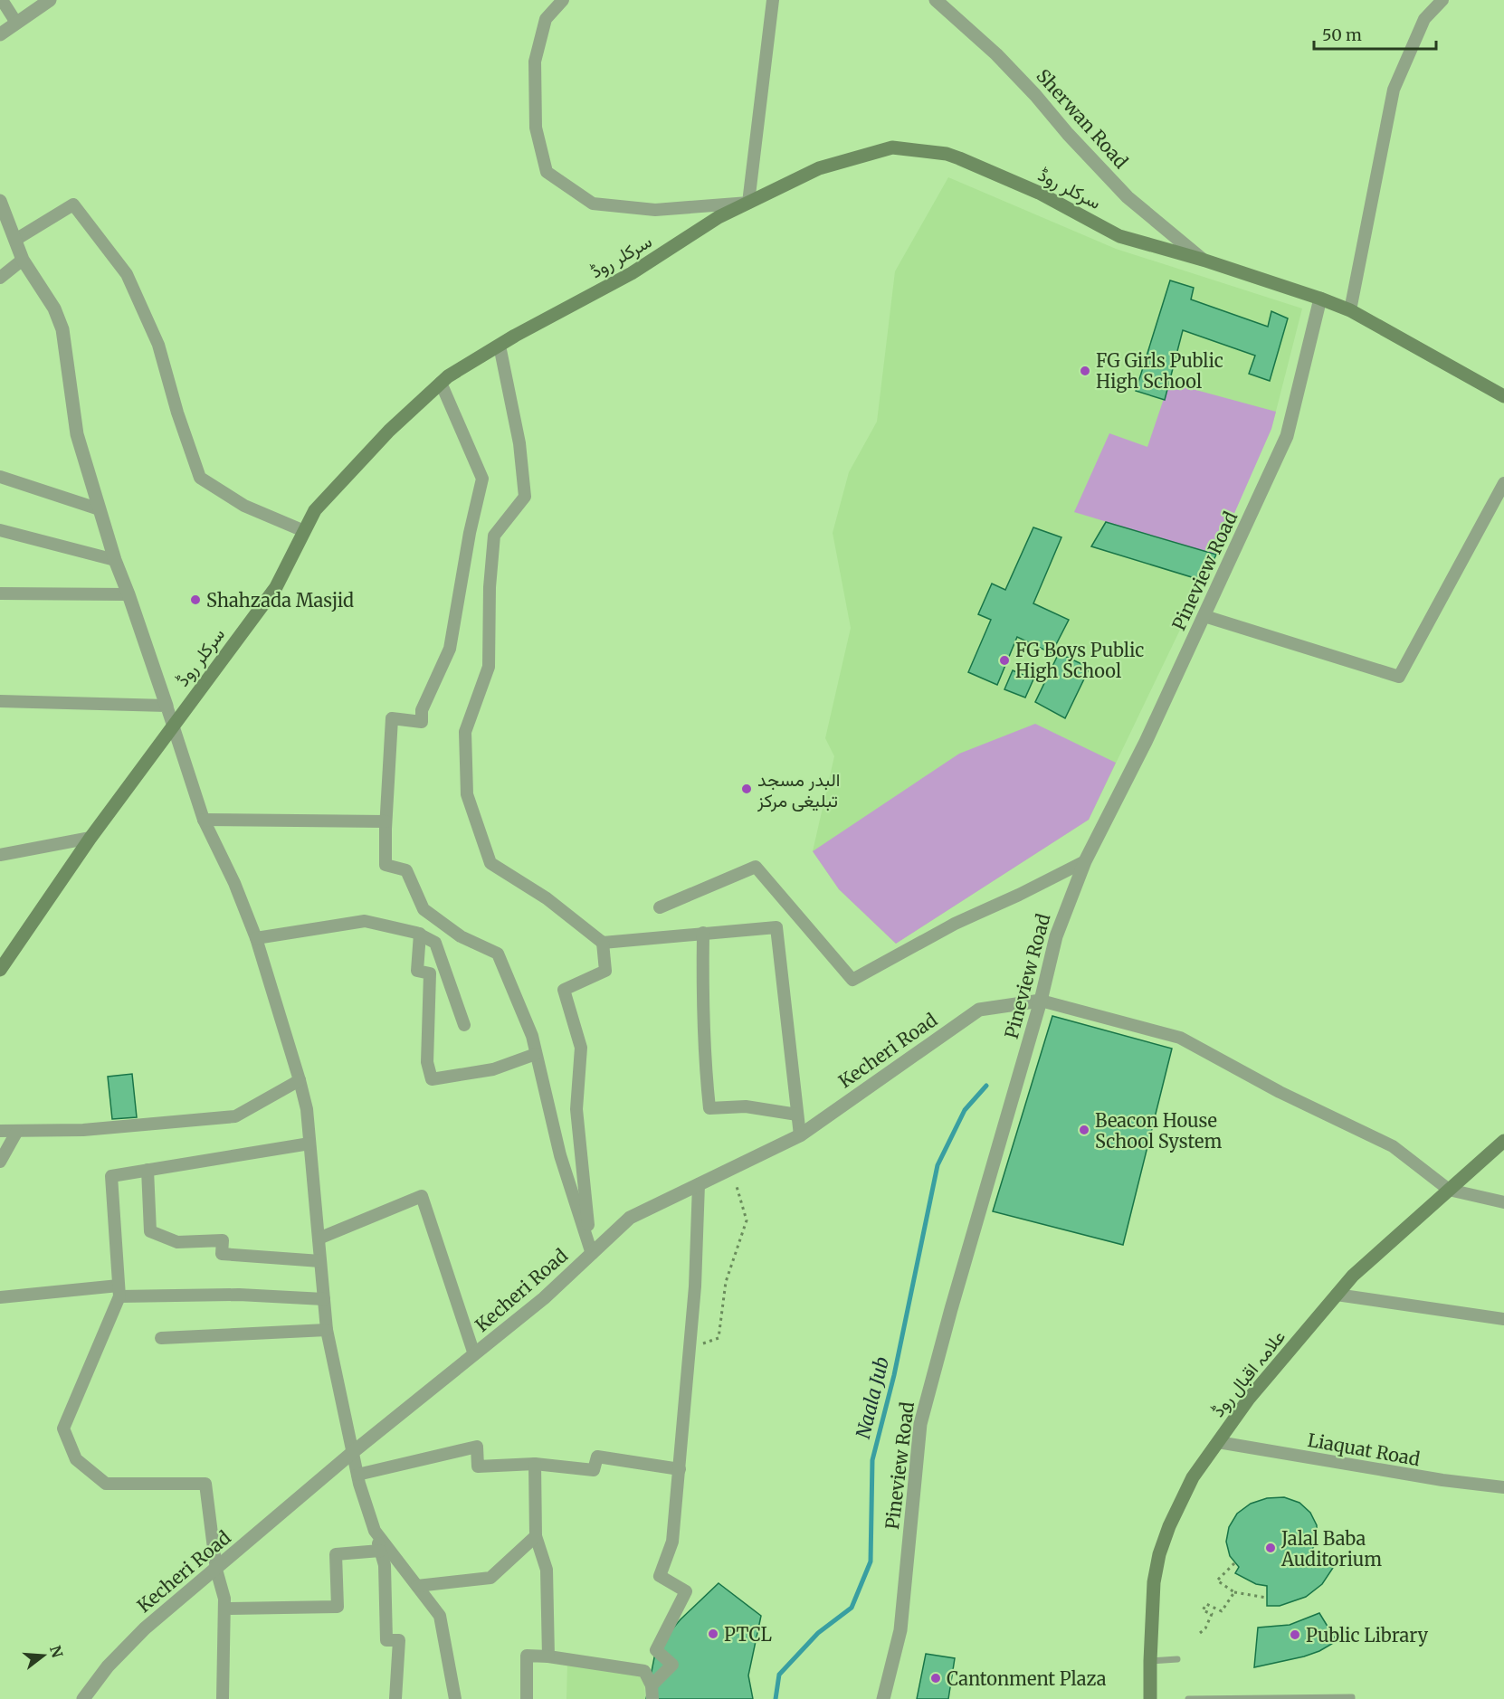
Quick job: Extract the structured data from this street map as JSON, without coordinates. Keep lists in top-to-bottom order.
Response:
{
  "streets": {
    "main road": ["سرکلر روڈ", "علامہ اقبال روڈ"],
    "street": [
      "Sherwan Road",
      "Pineview Road",
      "Kecheri Road",
      "Liaquat Road"
    ]
  },
  "crossings": [
    ["Sherwan Road", "سرکلر روڈ"],
    ["سرکلر روڈ", "Pineview Road"],
    ["Pineview Road", "Kecheri Road"],
    ["علامہ اقبال روڈ", "Liaquat Road"]
  ],
  "water": ["Naala Jub"],
  "places": [
    "FG Girls Public High School",
    "Shahzada Masjid",
    "FG Boys Public High School",
    "البدر مسجد تبلیغی مرکز",
    "Beacon House School System",
    "Jalal Baba Auditorium",
    "PTCL",
    "Public Library",
    "Cantonment Plaza"
  ],
  "scale_bar": "50 m",
  "north": "right"
}
